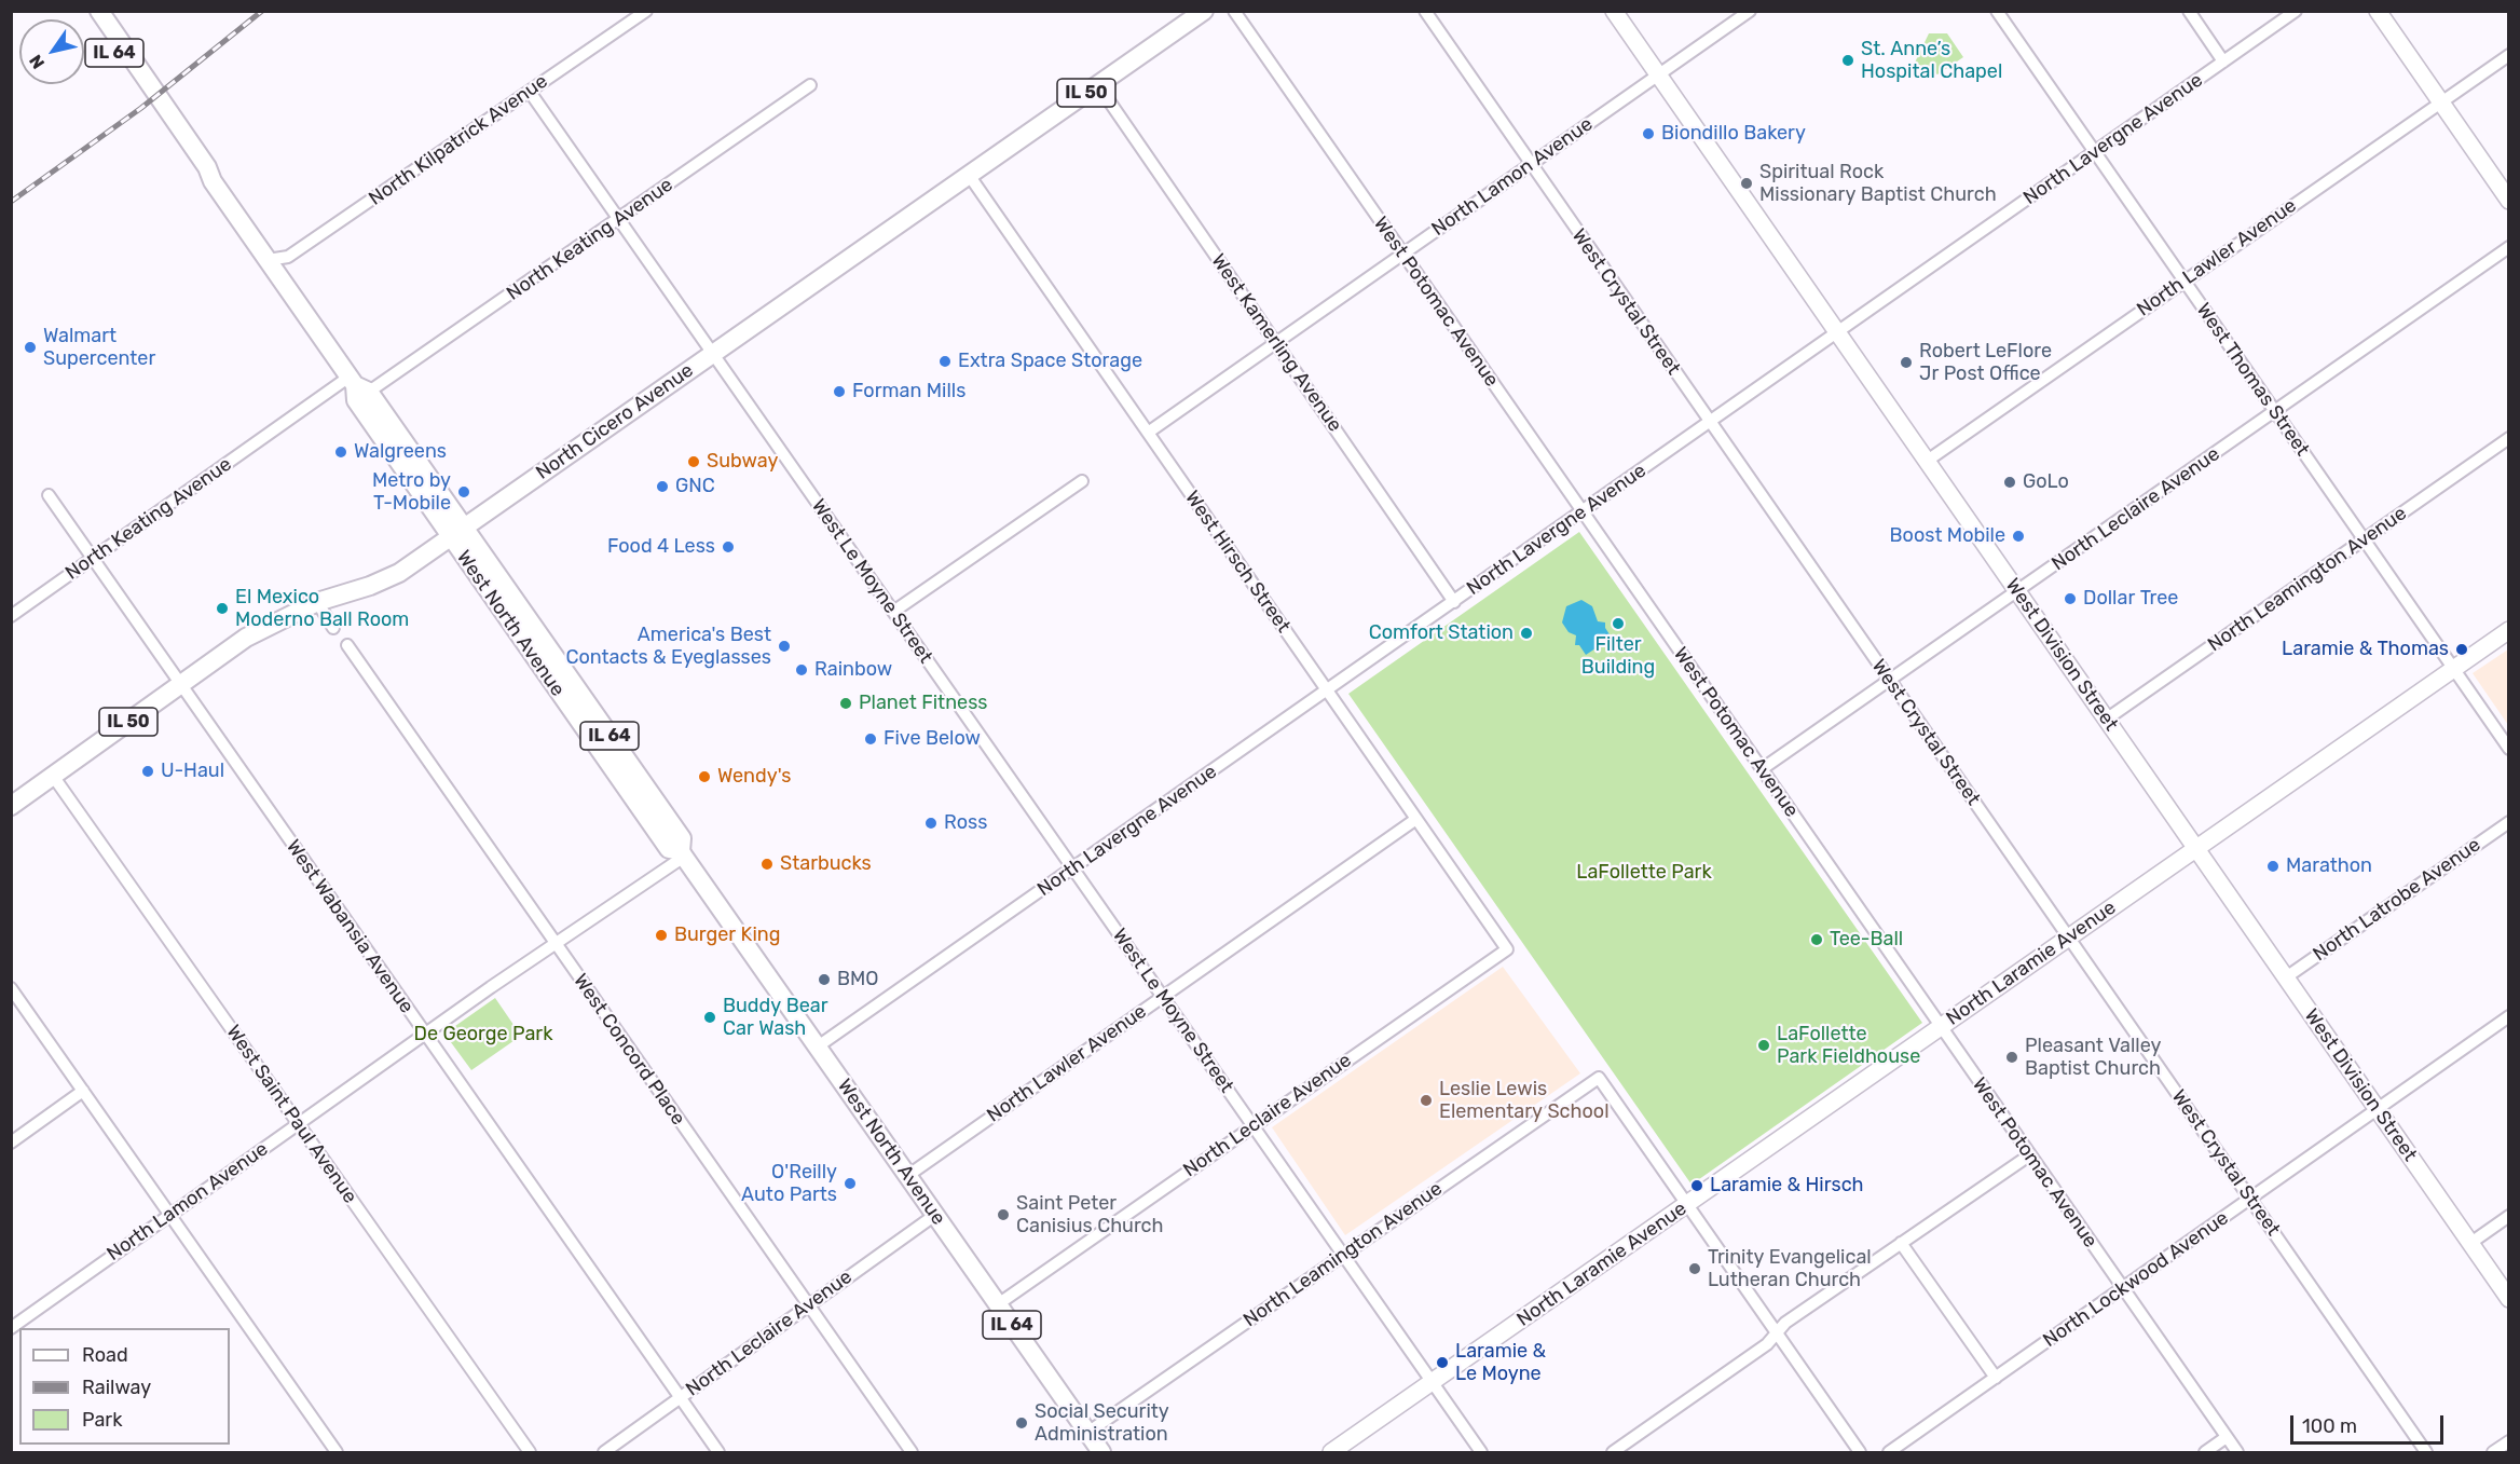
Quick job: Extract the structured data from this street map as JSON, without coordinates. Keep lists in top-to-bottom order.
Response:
{
  "streets": {
    "main road": [
      "IL 64",
      "IL 50",
      "North Cicero Avenue",
      "West North Avenue"
    ],
    "street": [
      "North Lavergne Avenue",
      "North Kilpatrick Avenue",
      "North Lamon Avenue",
      "North Keating Avenue",
      "North Lawler Avenue",
      "West Potomac Avenue",
      "West Crystal Street",
      "West Kamerling Avenue",
      "West Thomas Street",
      "North Leclaire Avenue",
      "West Hirsch Street",
      "North Leamington Avenue",
      "West Le Moyne Street",
      "West Division Street",
      "North Latrobe Avenue",
      "West Wabansia Avenue",
      "North Laramie Avenue",
      "West Concord Place",
      "West Saint Paul Avenue",
      "North Lockwood Avenue"
    ]
  },
  "crossings": [
    ["North Lavergne Avenue", "West Potomac Avenue"],
    ["North Lavergne Avenue", "West Crystal Street"],
    ["North Lavergne Avenue", "West Kamerling Avenue"],
    ["North Lavergne Avenue", "West Thomas Street"],
    ["North Lavergne Avenue", "West Hirsch Street"],
    ["North Lavergne Avenue", "West Le Moyne Street"],
    ["North Lavergne Avenue", "West North Avenue"],
    ["North Lavergne Avenue", "West Division Street"],
    ["North Kilpatrick Avenue", "West Le Moyne Street"],
    ["North Kilpatrick Avenue", "West North Avenue"],
    ["North Lamon Avenue", "West Potomac Avenue"],
    ["North Lamon Avenue", "West Crystal Street"],
    ["North Lamon Avenue", "West Kamerling Avenue"],
    ["North Lamon Avenue", "West Hirsch Street"],
    ["North Lamon Avenue", "West North Avenue"],
    ["North Lamon Avenue", "West Division Street"],
    ["North Lamon Avenue", "West Wabansia Avenue"],
    ["North Lamon Avenue", "West Concord Place"],
    ["North Lamon Avenue", "West Saint Paul Avenue"],
    ["North Keating Avenue", "West Le Moyne Street"],
    ["North Keating Avenue", "West North Avenue"],
    ["North Keating Avenue", "West Wabansia Avenue"],
    ["North Lawler Avenue", "West Thomas Street"],
    ["North Lawler Avenue", "West Hirsch Street"],
    ["North Lawler Avenue", "West Le Moyne Street"],
    ["North Lawler Avenue", "West North Avenue"],
    ["North Lawler Avenue", "West Division Street"],
    ["West Potomac Avenue", "North Leclaire Avenue"],
    ["West Potomac Avenue", "North Laramie Avenue"],
    ["West Potomac Avenue", "North Lockwood Avenue"],
    ["West Crystal Street", "North Leclaire Avenue"],
    ["West Crystal Street", "North Laramie Avenue"],
    ["West Crystal Street", "North Lockwood Avenue"],
    ["West Kamerling Avenue", "North Cicero Avenue"],
    ["West Thomas Street", "North Leclaire Avenue"],
    ["West Thomas Street", "North Leamington Avenue"],
    ["West Thomas Street", "North Laramie Avenue"],
    ["North Cicero Avenue", "West Hirsch Street"],
    ["North Cicero Avenue", "West Le Moyne Street"],
    ["North Cicero Avenue", "West North Avenue"],
    ["North Cicero Avenue", "West Wabansia Avenue"],
    ["North Cicero Avenue", "West Saint Paul Avenue"],
    ["North Leclaire Avenue", "West Hirsch Street"],
    ["North Leclaire Avenue", "West Le Moyne Street"],
    ["North Leclaire Avenue", "West North Avenue"],
    ["North Leclaire Avenue", "West Division Street"],
    ["North Leclaire Avenue", "West Wabansia Avenue"],
    ["North Leclaire Avenue", "West Concord Place"],
    ["North Leamington Avenue", "West Le Moyne Street"],
    ["North Leamington Avenue", "West North Avenue"],
    ["North Leamington Avenue", "West Division Street"],
    ["North Leamington Avenue", "North Laramie Avenue"],
    ["West Le Moyne Street", "North Laramie Avenue"],
    ["West Division Street", "North Latrobe Avenue"],
    ["West Division Street", "North Laramie Avenue"],
    ["West Division Street", "North Lockwood Avenue"]
  ],
  "parks": ["LaFollette Park", "De George Park"],
  "places": [
    "St. Anne’s Hospital Chapel",
    "Biondillo Bakery",
    "Spiritual Rock Missionary Baptist Church",
    "Walmart Supercenter",
    "Extra Space Storage",
    "Robert LeFlore Jr Post Office",
    "Forman Mills",
    "Walgreens",
    "Subway",
    "GoLo",
    "GNC",
    "Metro by T-Mobile",
    "Boost Mobile",
    "Food 4 Less",
    "Dollar Tree",
    "El Mexico Moderno Ball Room",
    "Filter Building",
    "Comfort Station",
    "America's Best Contacts & Eyeglasses",
    "Laramie & Thomas",
    "Rainbow",
    "Planet Fitness",
    "Five Below",
    "U-Haul",
    "Wendy's",
    "Ross",
    "Starbucks",
    "Marathon",
    "Burger King",
    "Tee-Ball",
    "BMO",
    "Buddy Bear Car Wash",
    "LaFollette Park Fieldhouse",
    "Pleasant Valley Baptist Church",
    "Leslie Lewis Elementary School",
    "O'Reilly Auto Parts",
    "Laramie & Hirsch",
    "Saint Peter Canisius Church",
    "Trinity Evangelical Lutheran Church",
    "Laramie & Le Moyne",
    "Social Security Administration"
  ],
  "legend": ["Road", "Railway", "Park"],
  "scale_bar": "100 m",
  "north": "bottom left"
}
